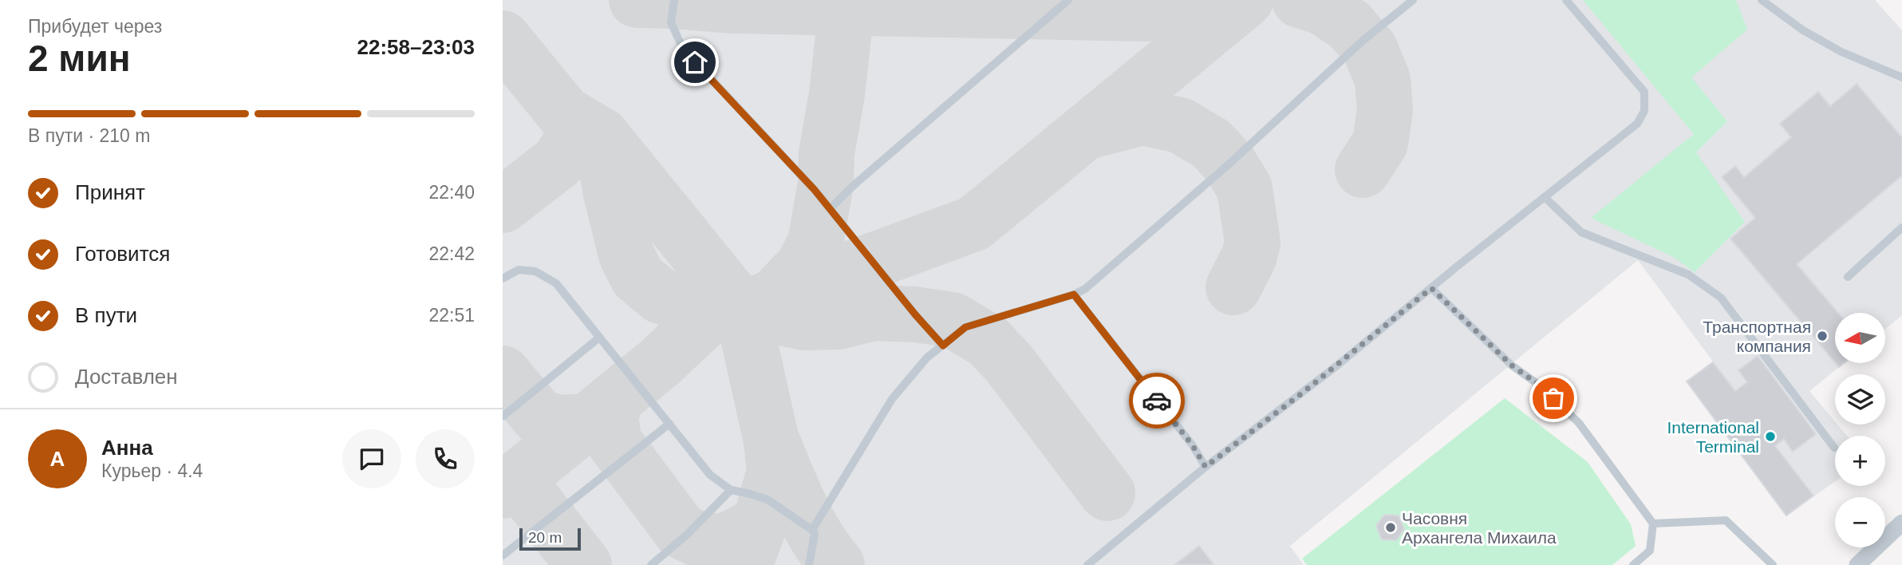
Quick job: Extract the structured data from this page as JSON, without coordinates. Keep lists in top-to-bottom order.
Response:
{
  "places": ["Транспортная компания", "International Terminal", "Часовня Архангела Михаила"],
  "scale_bar": "20 m",
  "north": "left",
  "page": {
    "heading": ["2 мин", "Прибудет через", "22:58–23:03"],
    "panel": ["Анна", "Курьер · 4.4"],
    "bar": "В пути · 210 m",
    "list": [
      ["Принят", "22:40"],
      ["Готовится", "22:42"],
      ["В пути", "22:51"],
      "Доставлен"
    ],
    "map_buttons": ["+", "−"],
    "round": "А",
    "scale": "20 m"
  }
}
